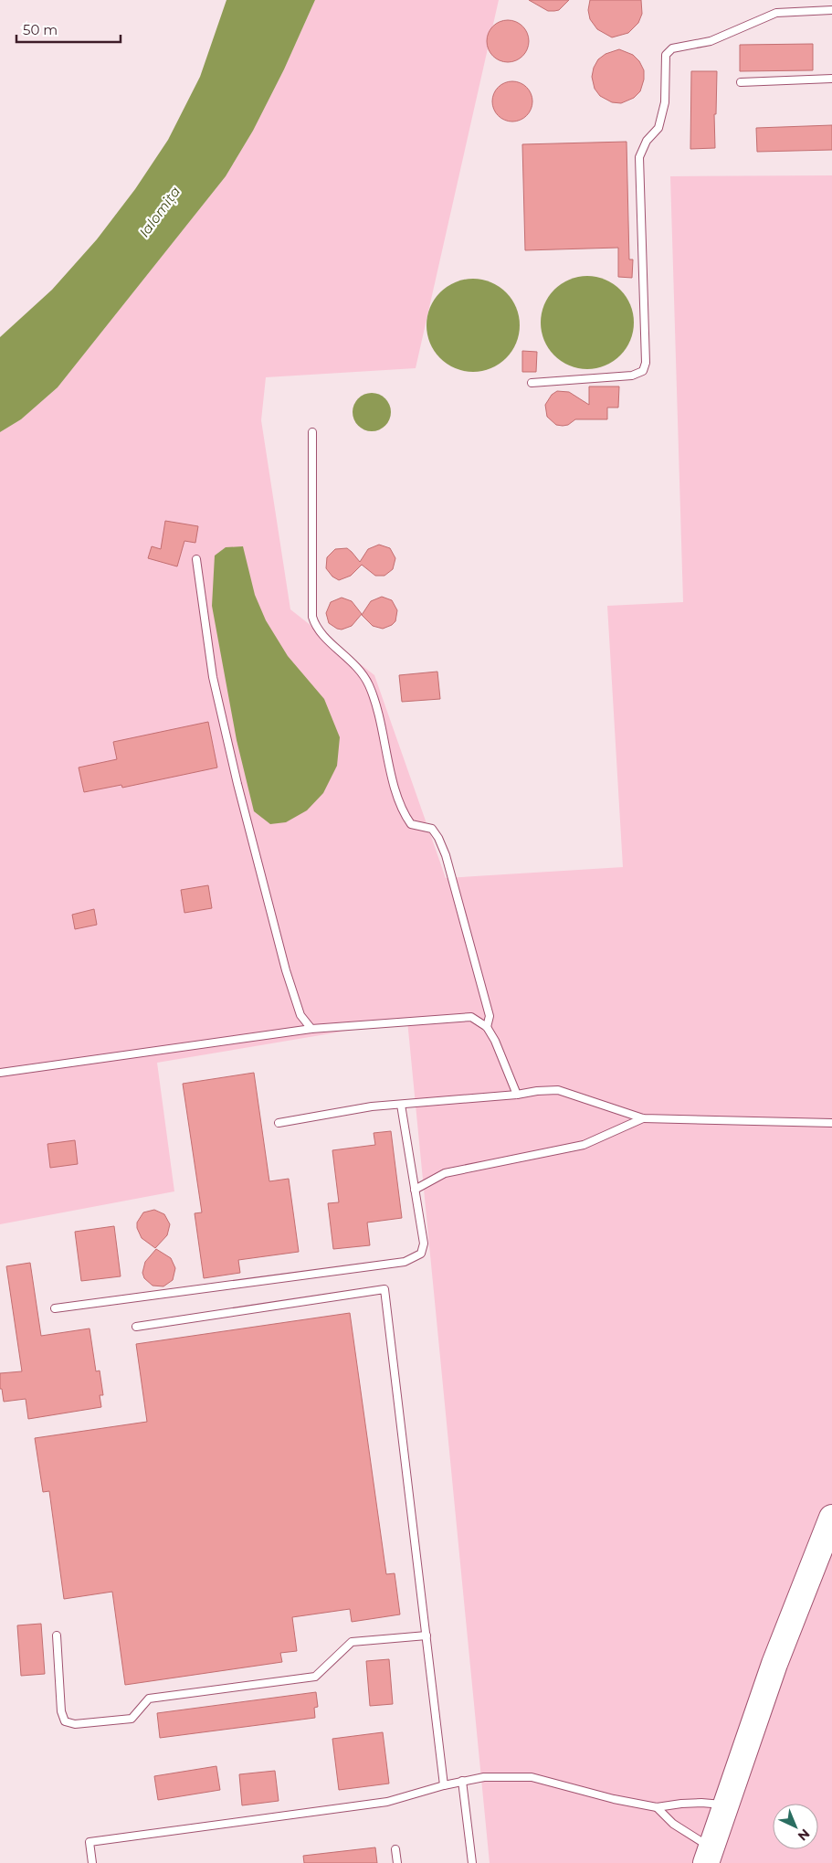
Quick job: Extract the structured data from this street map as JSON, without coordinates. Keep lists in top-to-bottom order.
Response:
{
  "water": ["Ialomița"],
  "scale_bar": "50 m",
  "north": "bottom right"
}
